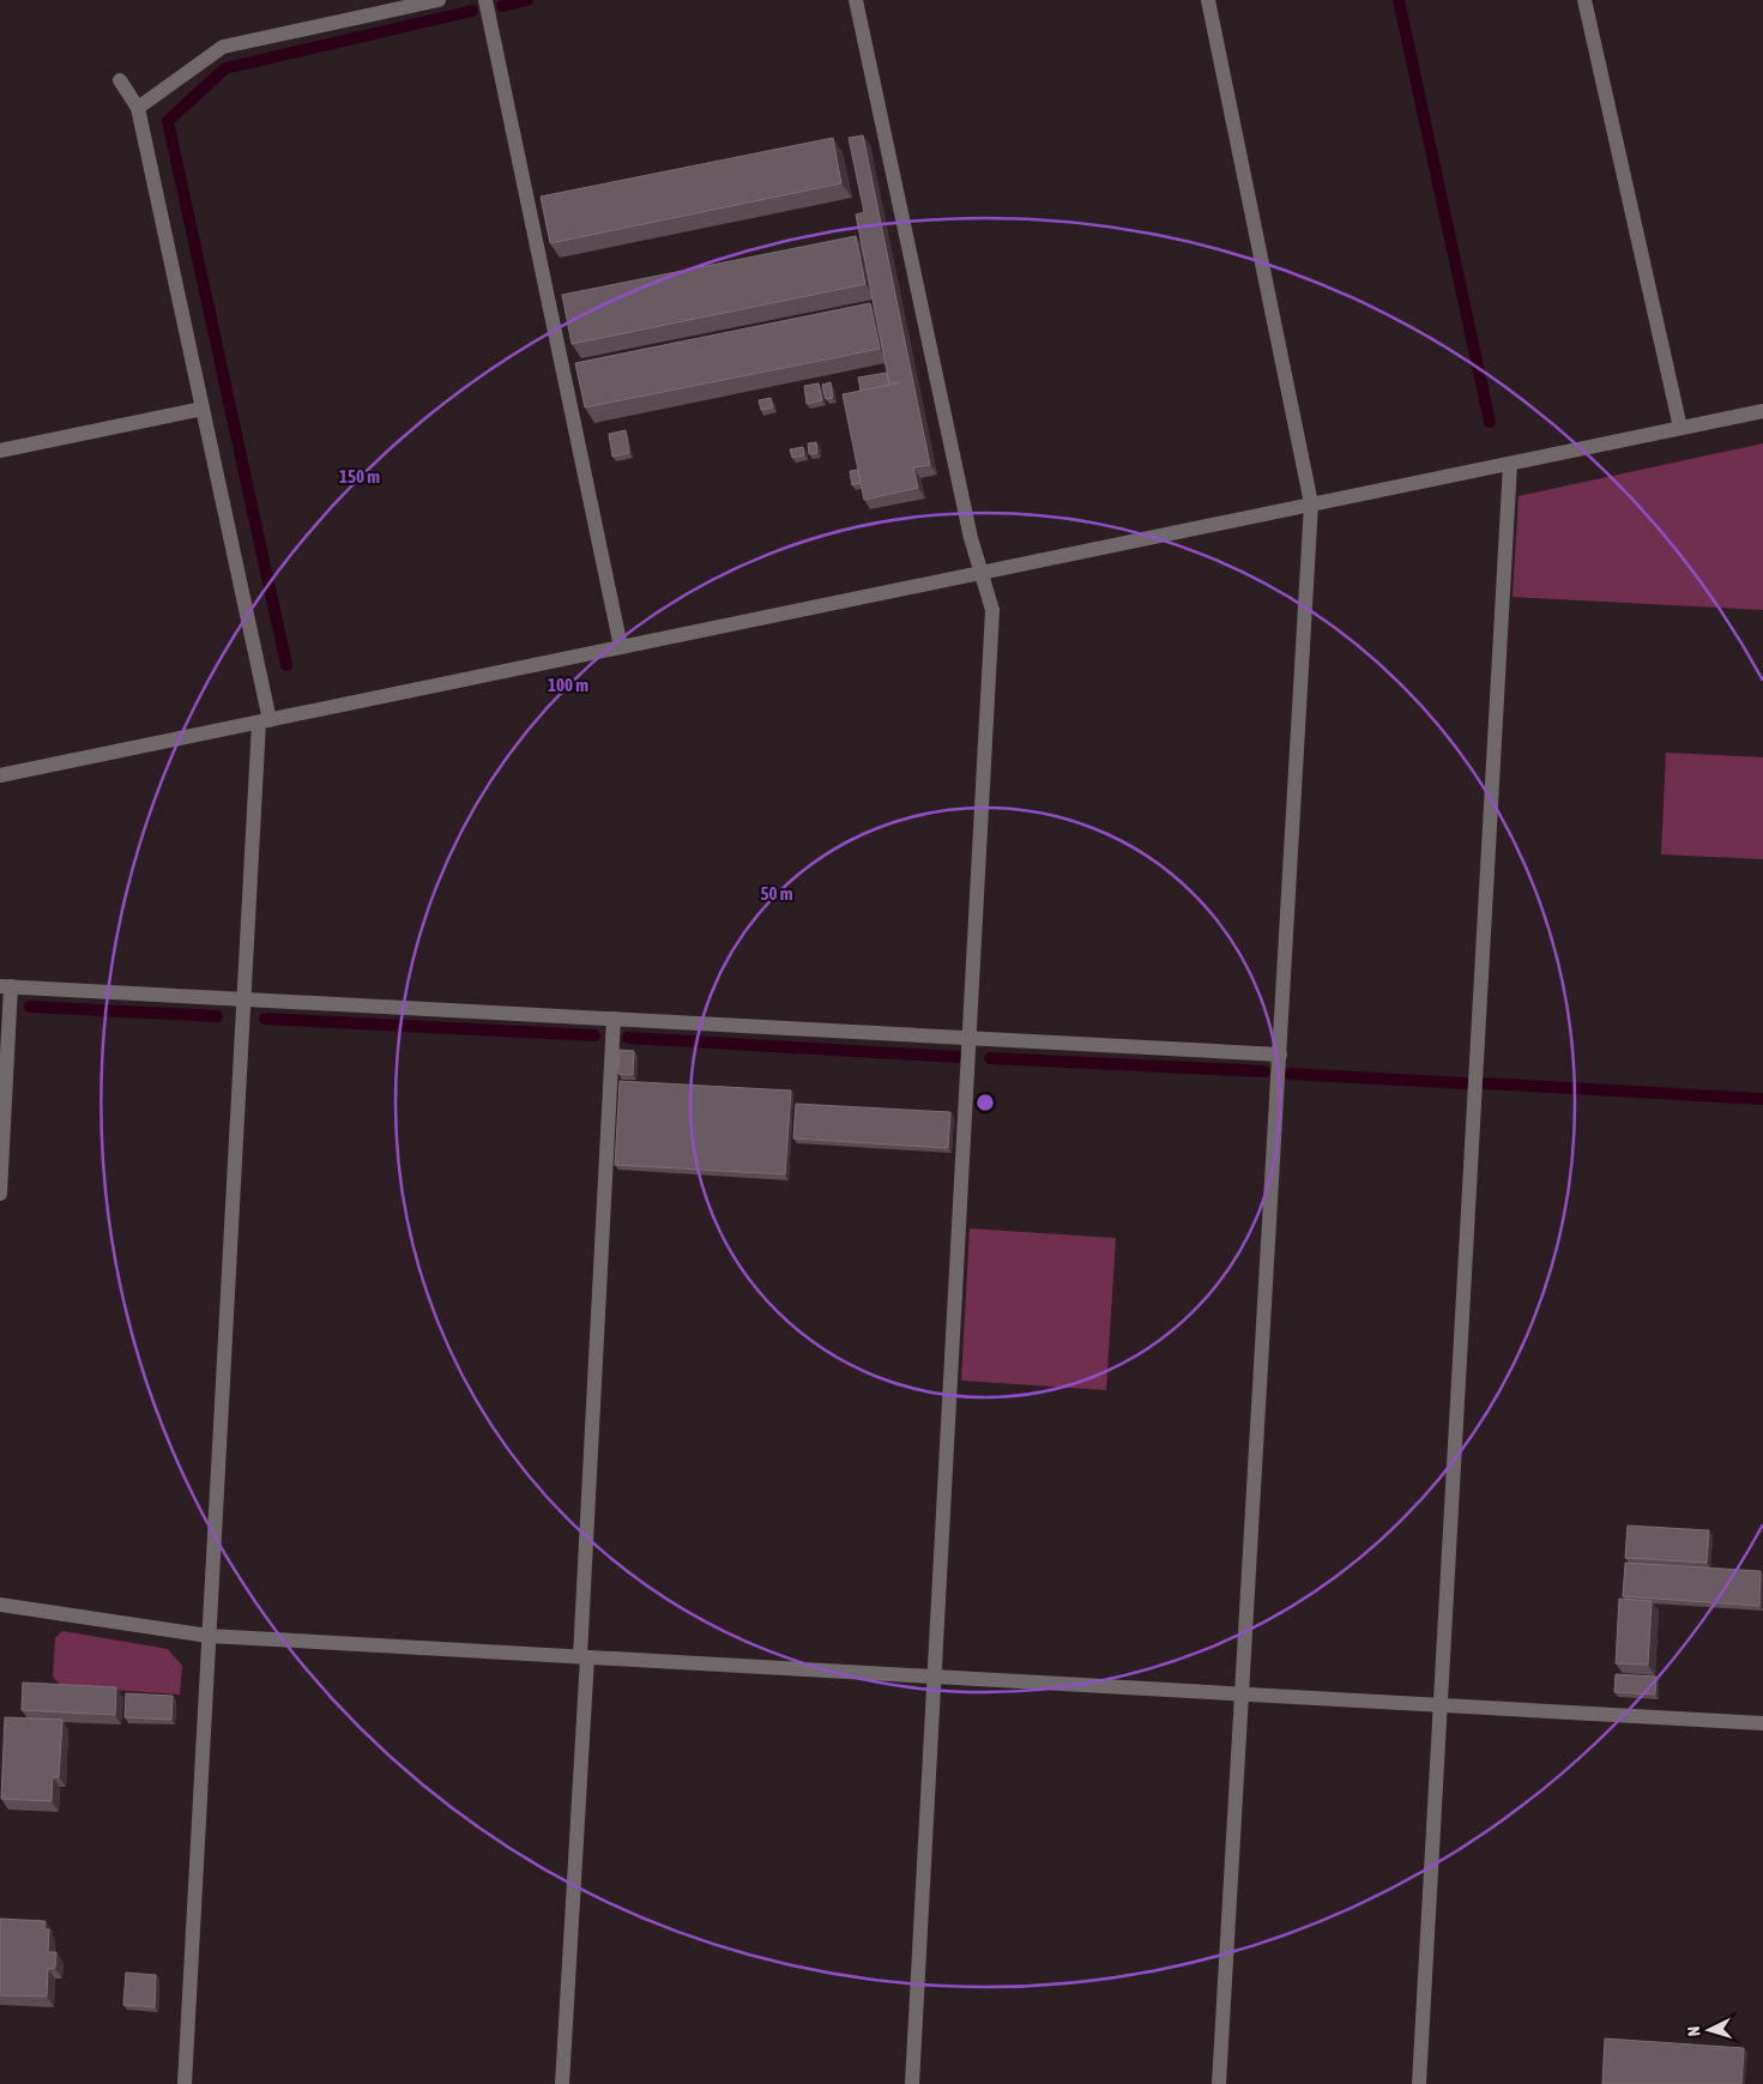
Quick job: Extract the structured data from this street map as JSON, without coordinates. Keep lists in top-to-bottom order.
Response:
{
  "north": "left",
  "rings": ["150 m", "100 m", "50 m"]
}
